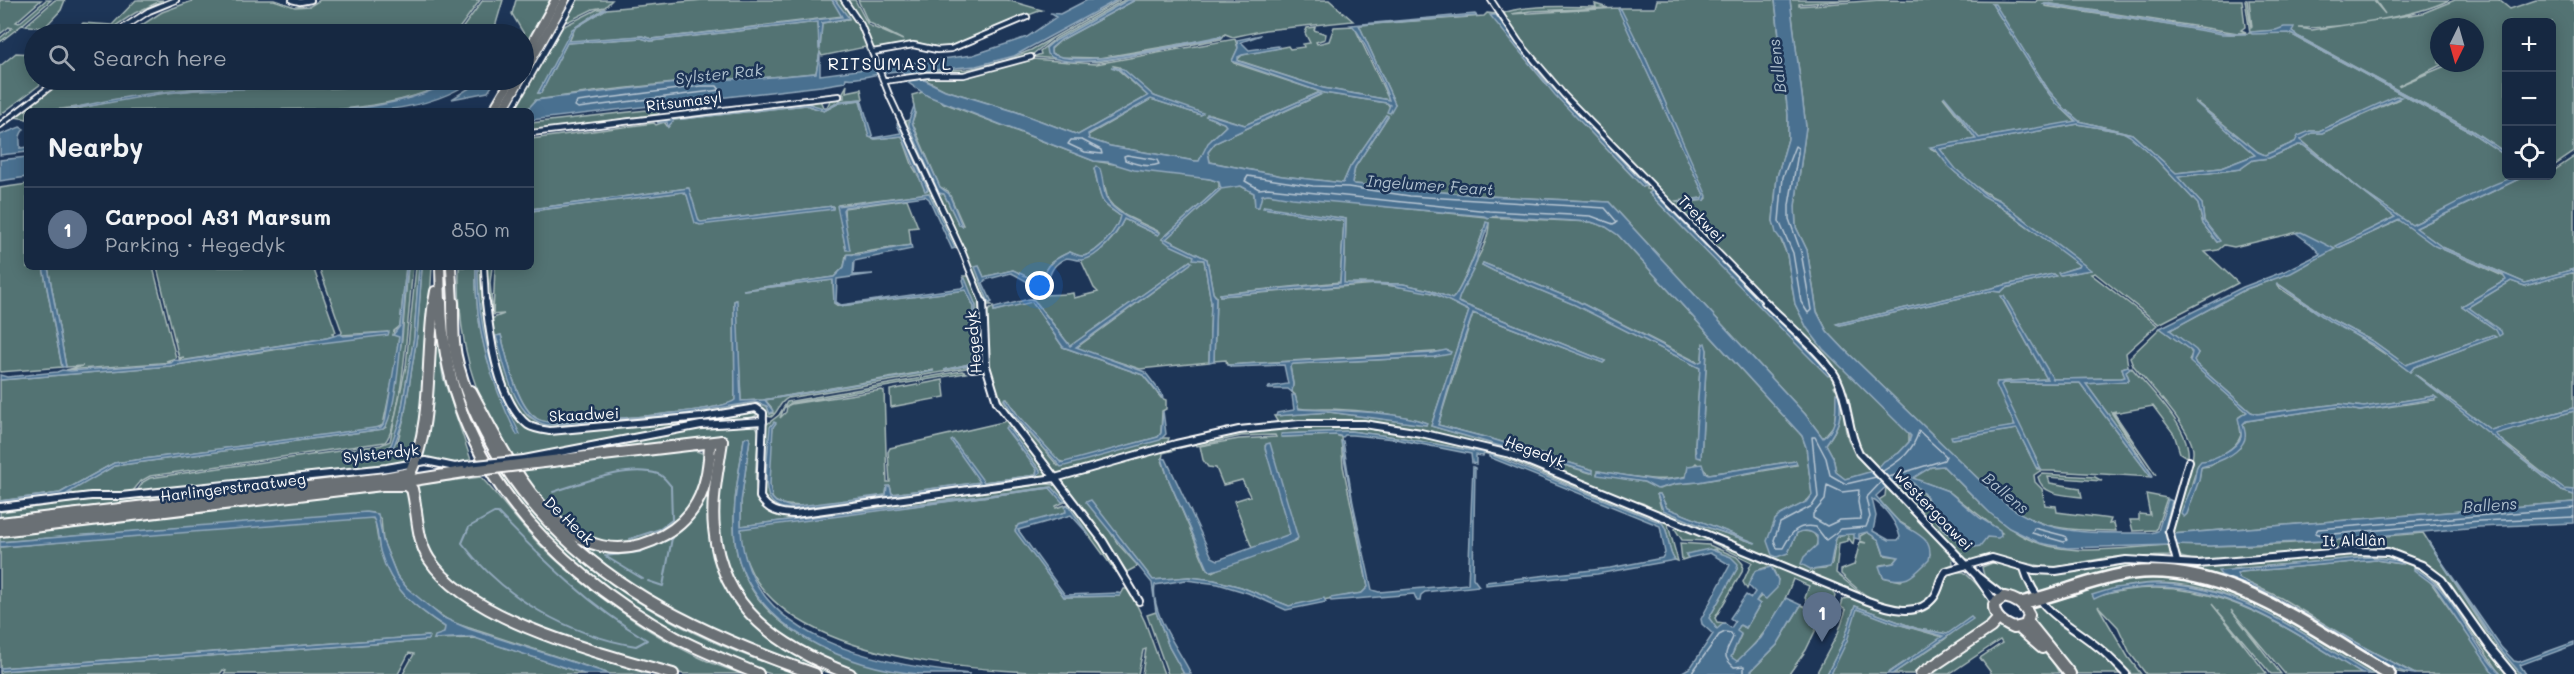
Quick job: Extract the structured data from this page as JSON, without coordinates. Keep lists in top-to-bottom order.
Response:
{
  "streets": {
    "main road": ["Harlingerstraatweg", "De Heak"],
    "street": [
      "Ritsumasyl",
      "Trekwei",
      "Hegedyk",
      "Skaadwei",
      "Sylsterdyk",
      "Westergoawei",
      "It Aldlân"
    ]
  },
  "crossings": [
    ["Trekwei", "Westergoawei"],
    ["Hegedyk", "Skaadwei"],
    ["Hegedyk", "Westergoawei"],
    ["Hegedyk", "It Aldlân"],
    ["Sylsterdyk", "Harlingerstraatweg"],
    ["Westergoawei", "It Aldlân"]
  ],
  "districts": ["RITSUMASYL"],
  "water": ["Ballens", "Sylster Rak", "Ingelumer Feart"],
  "north": "bottom",
  "page": {
    "map_buttons": ["+", "−"],
    "search": "Search here",
    "heading": "Nearby",
    "list": [
      {
        "mark": "1",
        "name": "Carpool A31 Marsum",
        "note": "Parking · Hegedyk",
        "value": "850 m"
      }
    ],
    "pins": "1"
  }
}
